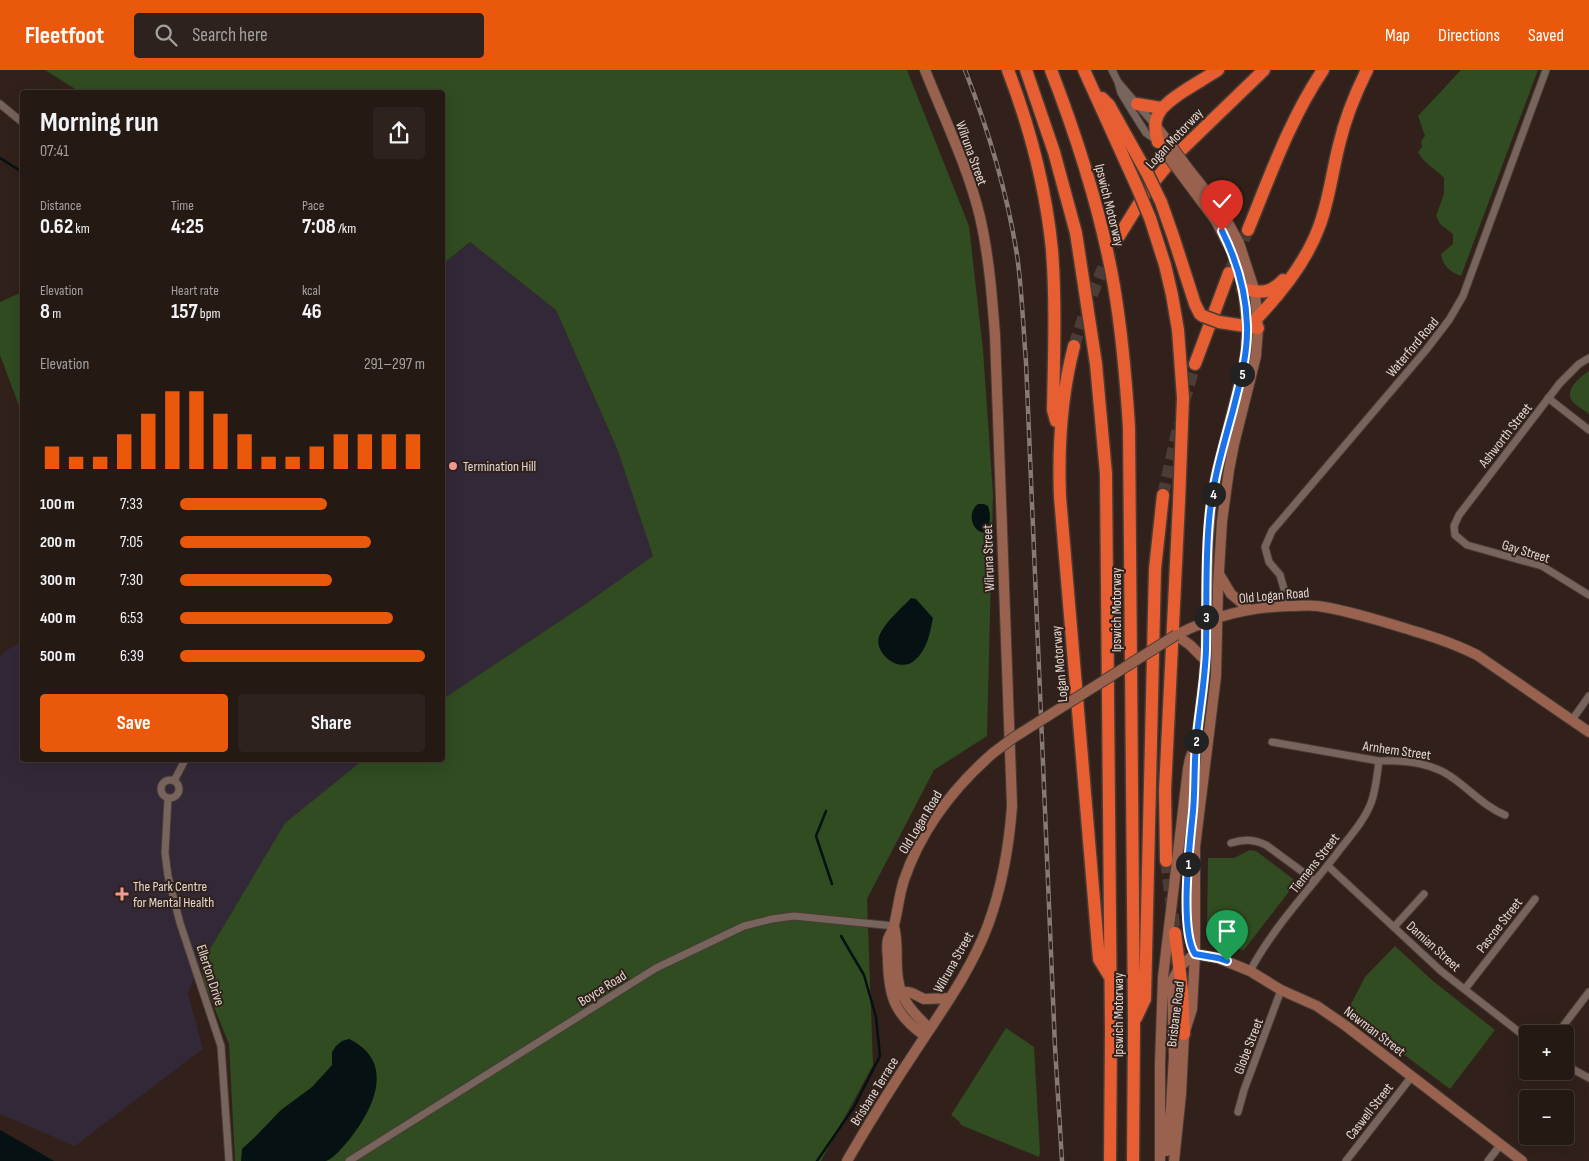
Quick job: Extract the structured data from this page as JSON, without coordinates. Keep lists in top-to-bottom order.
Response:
{
  "streets": {
    "highway": ["Logan Motorway", "Ipswich Motorway"],
    "main road": [
      "Wilruna Street",
      "Old Logan Road",
      "Brisbane Road",
      "Newman Street",
      "Brisbane Terrace"
    ],
    "street": [
      "Waterford Road",
      "Ashworth Street",
      "Gay Street",
      "Arnhem Street",
      "Tiemens Street",
      "Pascoe Street",
      "Damian Street",
      "Ellerton Drive",
      "Boyce Road",
      "Globe Street",
      "Caswell Street"
    ]
  },
  "crossings": [
    ["Logan Motorway", "Ipswich Motorway"],
    ["Wilruna Street", "Old Logan Road"],
    ["Wilruna Street", "Brisbane Terrace"],
    ["Waterford Road", "Old Logan Road"],
    ["Ashworth Street", "Gay Street"],
    ["Old Logan Road", "Boyce Road"],
    ["Old Logan Road", "Brisbane Road"],
    ["Old Logan Road", "Brisbane Terrace"],
    ["Arnhem Street", "Tiemens Street"],
    ["Tiemens Street", "Damian Street"],
    ["Tiemens Street", "Newman Street"],
    ["Pascoe Street", "Damian Street"],
    ["Brisbane Road", "Newman Street"],
    ["Newman Street", "Globe Street"],
    ["Newman Street", "Caswell Street"]
  ],
  "places": {
    "other": ["Termination Hill"],
    "health": ["The Park Centre for Mental Health"]
  },
  "page": {
    "header": "Fleetfoot",
    "search": "Search here",
    "nav": ["Map", "Directions", "Saved"],
    "heading": ["Morning run", "07:41"],
    "stats": [
      ["Distance", "0.62 km"],
      ["Time", "4:25"],
      ["Pace", "7:08 /km"],
      ["Elevation", "8 m"],
      ["Heart rate", "157 bpm"],
      ["kcal", "46"]
    ],
    "chart": ["Elevation", "291–297 m"],
    "pins": [
      "5",
      "4",
      "3",
      "2",
      "1"
    ],
    "list": [
      {
        "name": "100 m",
        "note": "7:33"
      },
      {
        "name": "200 m",
        "note": "7:05"
      },
      {
        "name": "300 m",
        "note": "7:30"
      },
      {
        "name": "400 m",
        "note": "6:53"
      },
      {
        "name": "500 m",
        "note": "6:39"
      }
    ],
    "buttons": ["Save", "Share"],
    "map_buttons": ["+", "−"]
  }
}
